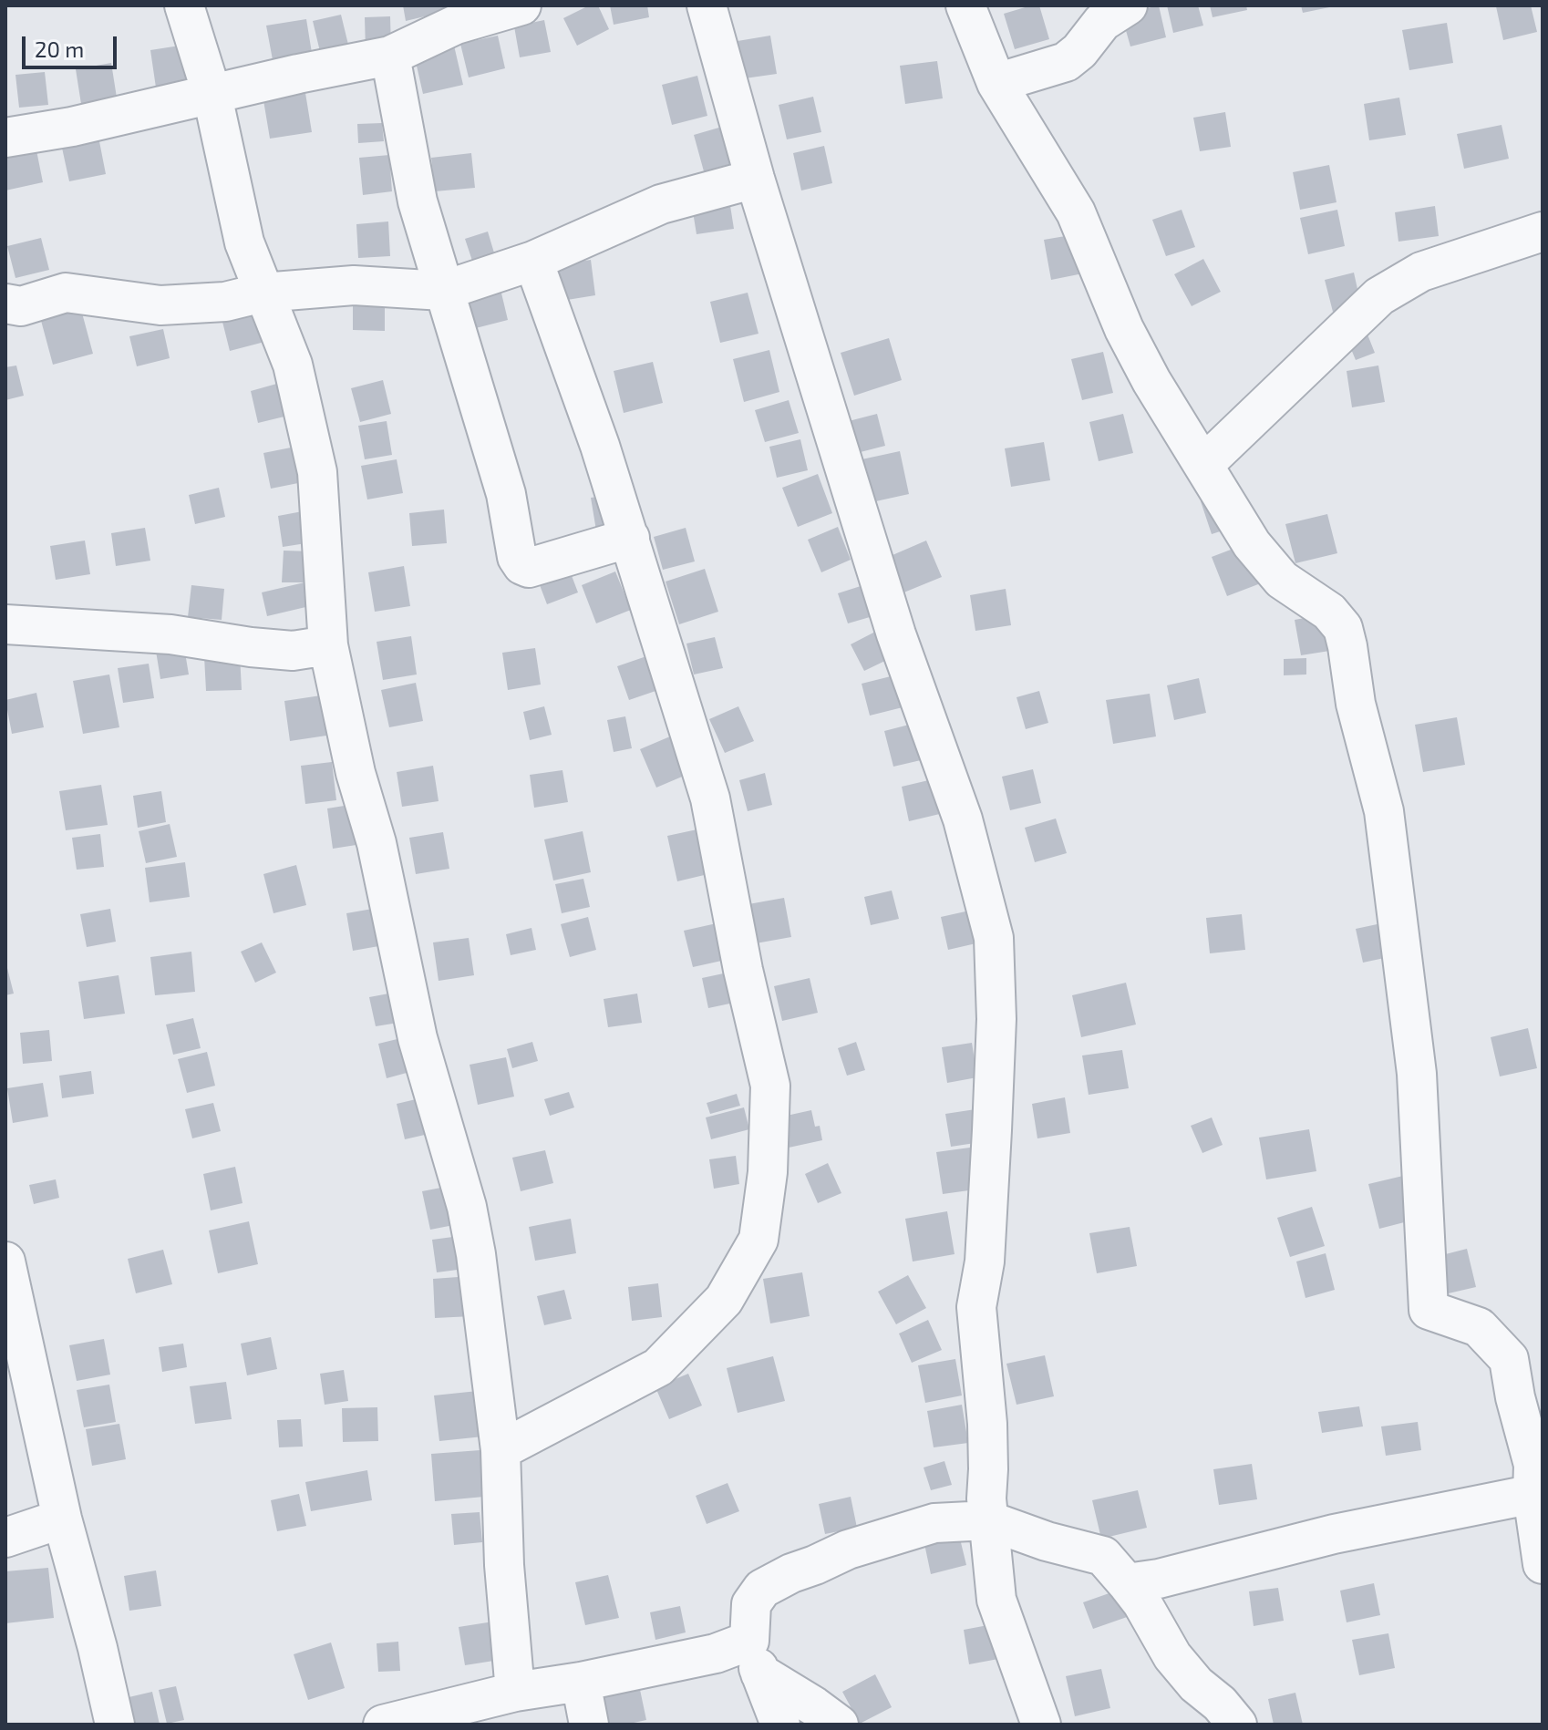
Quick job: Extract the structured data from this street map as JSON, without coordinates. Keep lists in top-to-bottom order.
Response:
{
  "scale_bar": "20 m"
}
